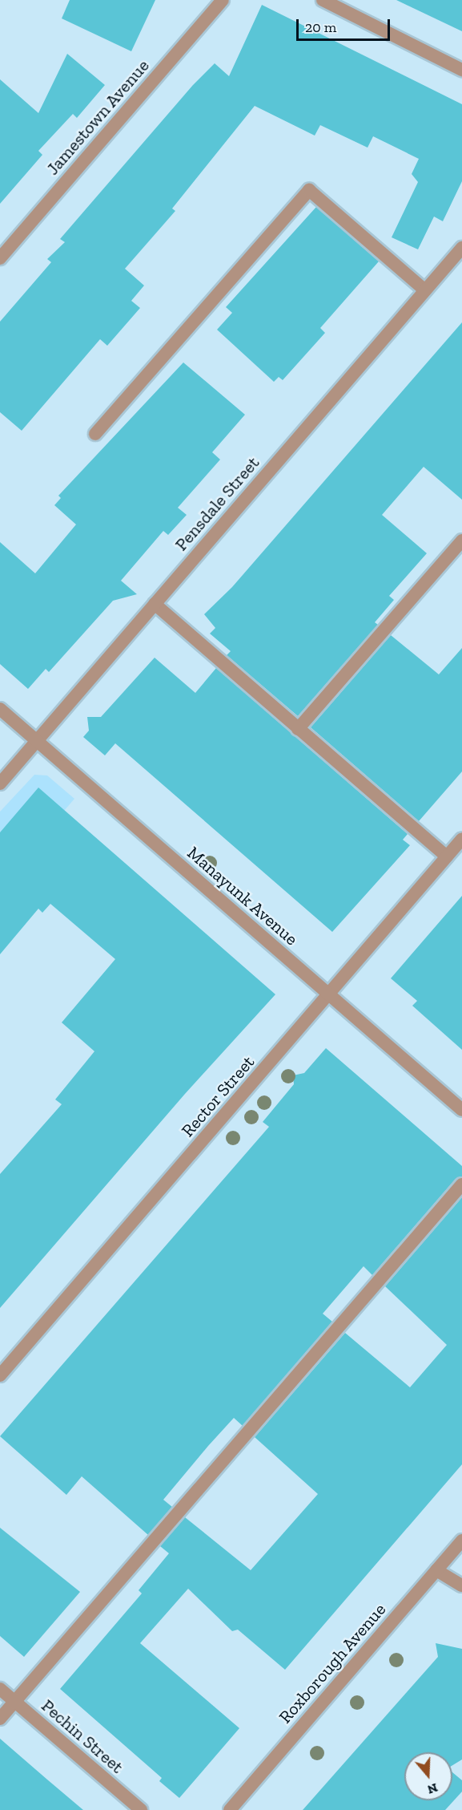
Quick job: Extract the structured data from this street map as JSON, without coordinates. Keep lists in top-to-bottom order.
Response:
{
  "streets": {
    "street": [
      "Jamestown Avenue",
      "Pensdale Street",
      "Manayunk Avenue",
      "Rector Street",
      "Roxborough Avenue",
      "Pechin Street"
    ]
  },
  "crossings": [
    ["Pensdale Street", "Manayunk Avenue"],
    ["Manayunk Avenue", "Rector Street"]
  ],
  "scale_bar": "20 m",
  "north": "bottom"
}
